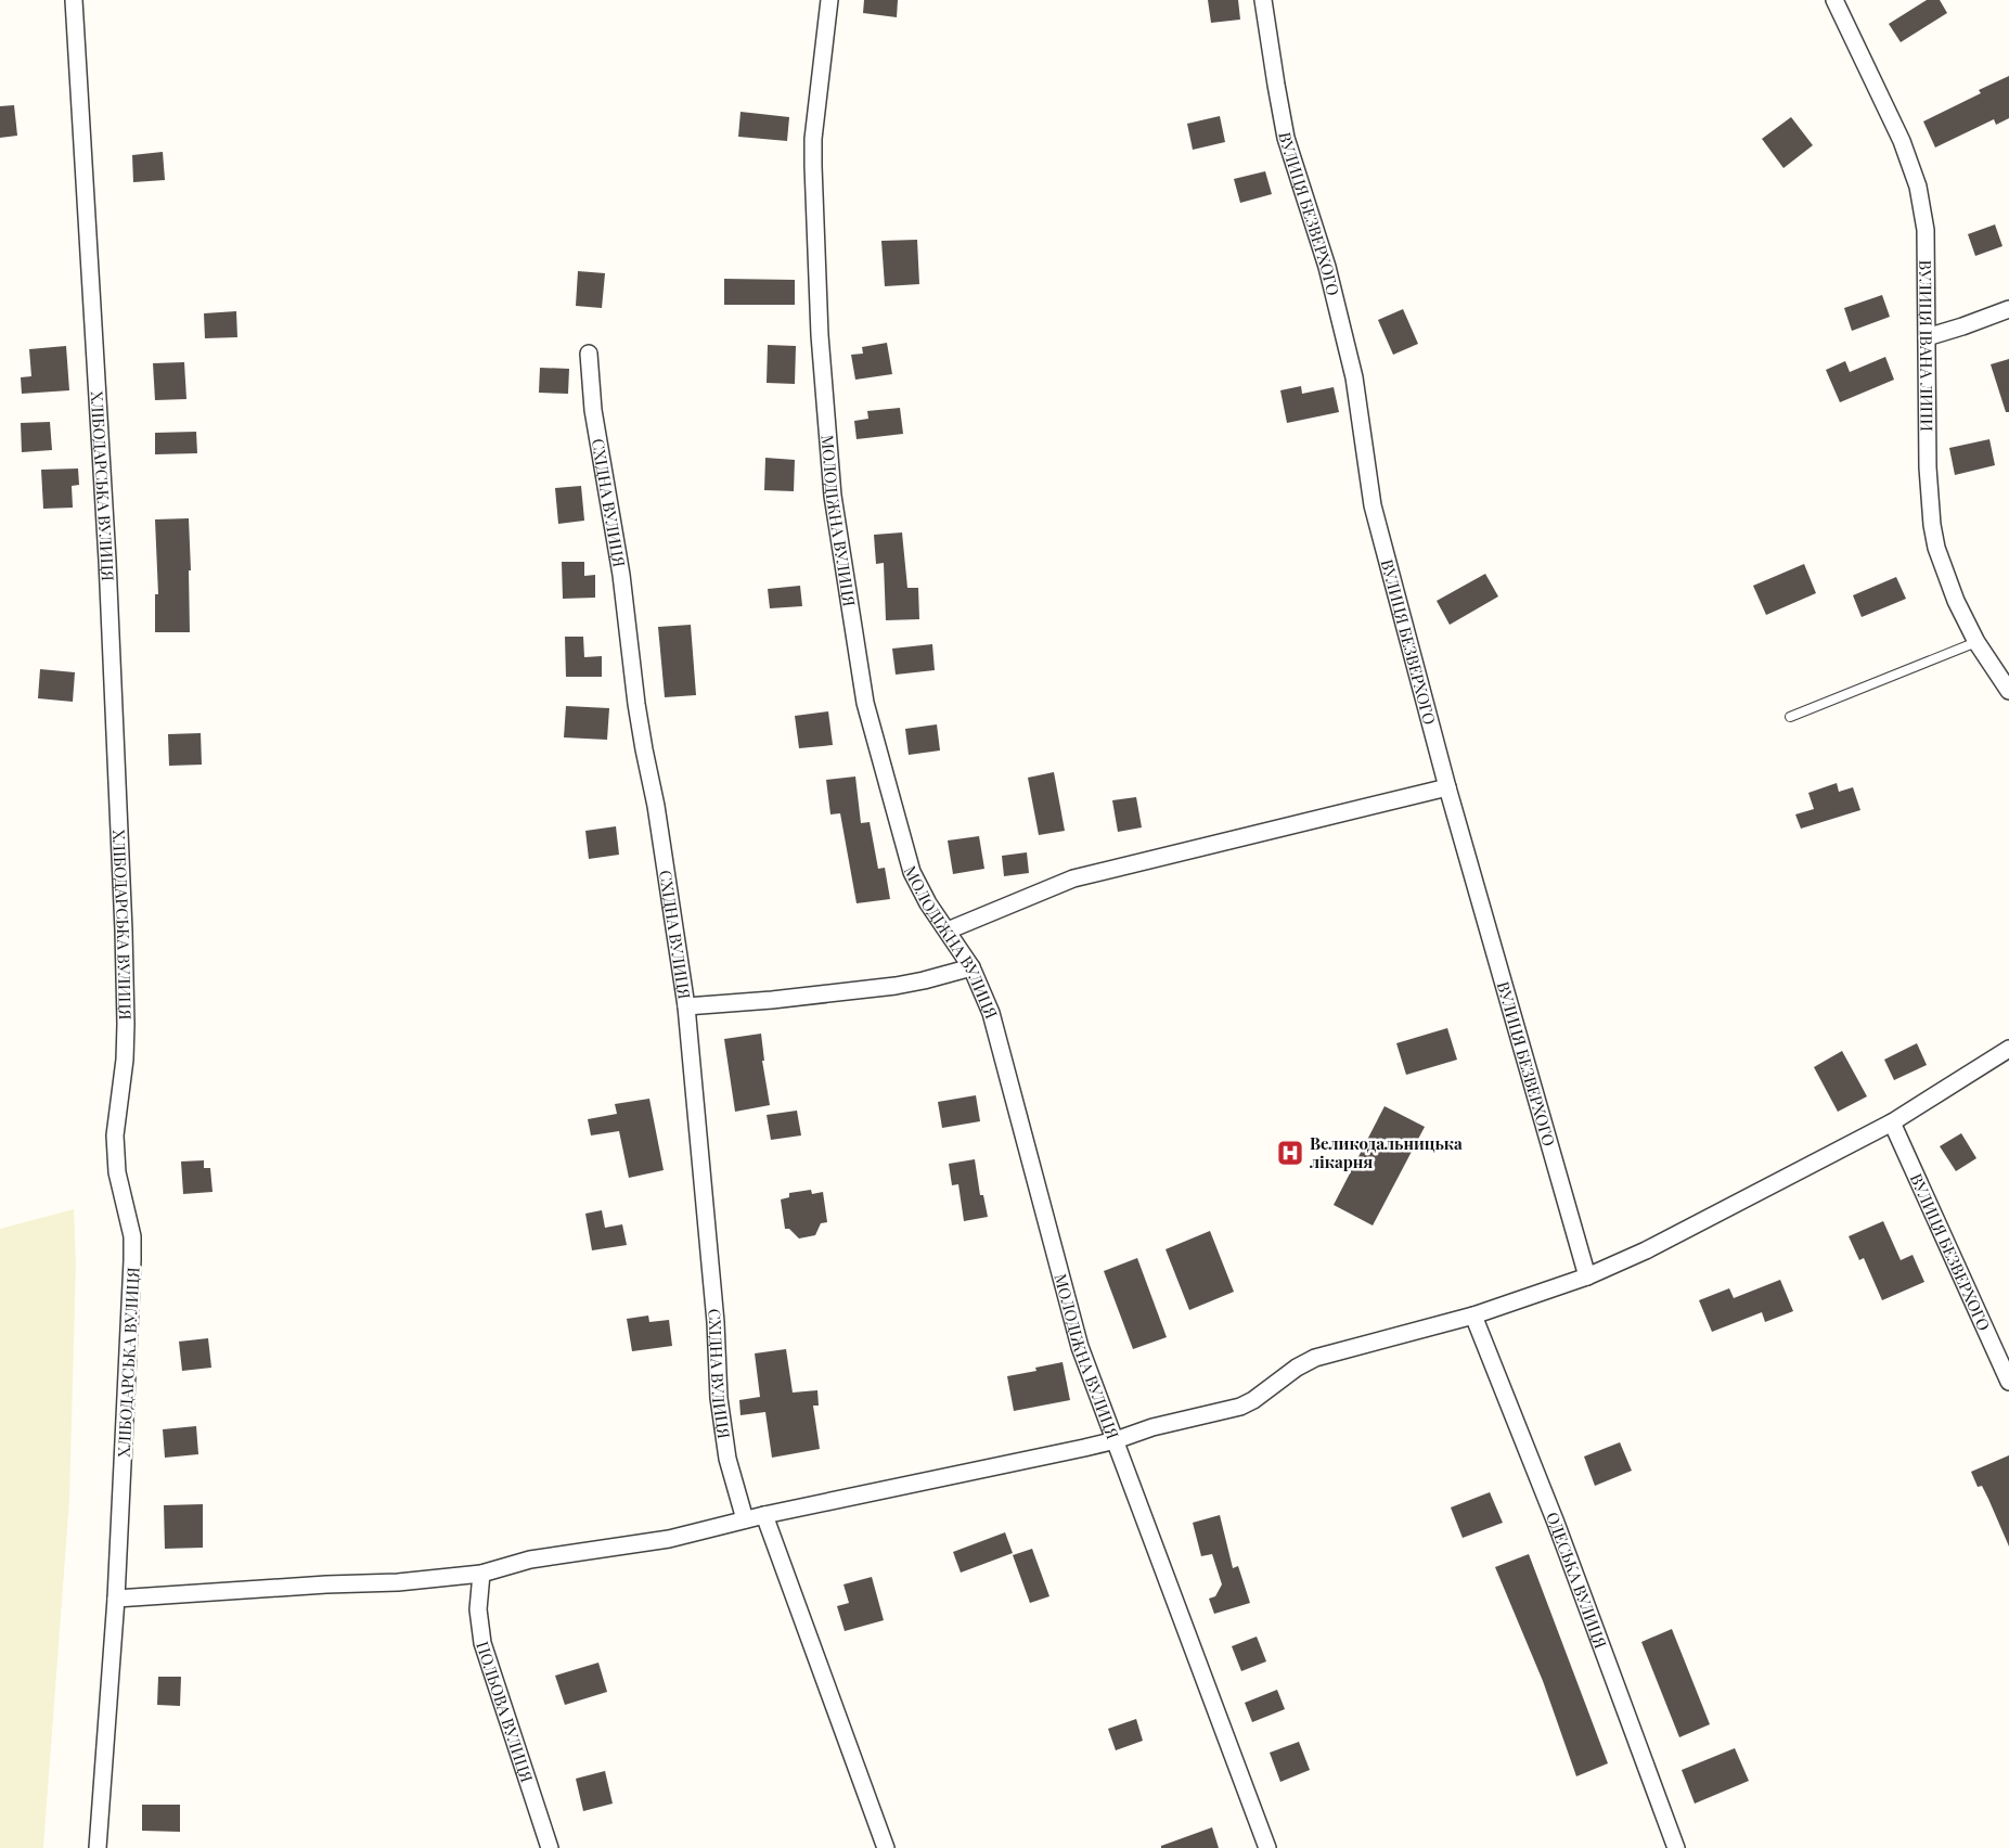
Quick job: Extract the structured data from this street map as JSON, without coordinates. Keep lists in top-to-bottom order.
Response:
{
  "streets": {
    "street": [
      "ВУЛИЦЯ БЕЗВЕРХОГО",
      "ВУЛИЦЯ ІВАНА ЛИПИ",
      "ХЛІБОДАРСЬКА ВУЛИЦЯ",
      "СХІДНА ВУЛИЦЯ",
      "МОЛОДІЖНА ВУЛИЦЯ",
      "ОДЕСЬКА ВУЛИЦЯ",
      "ПОЛЬОВА ВУЛИЦЯ"
    ]
  },
  "places": {
    "hospital": ["Великодальницька лікарня"]
  }
}
